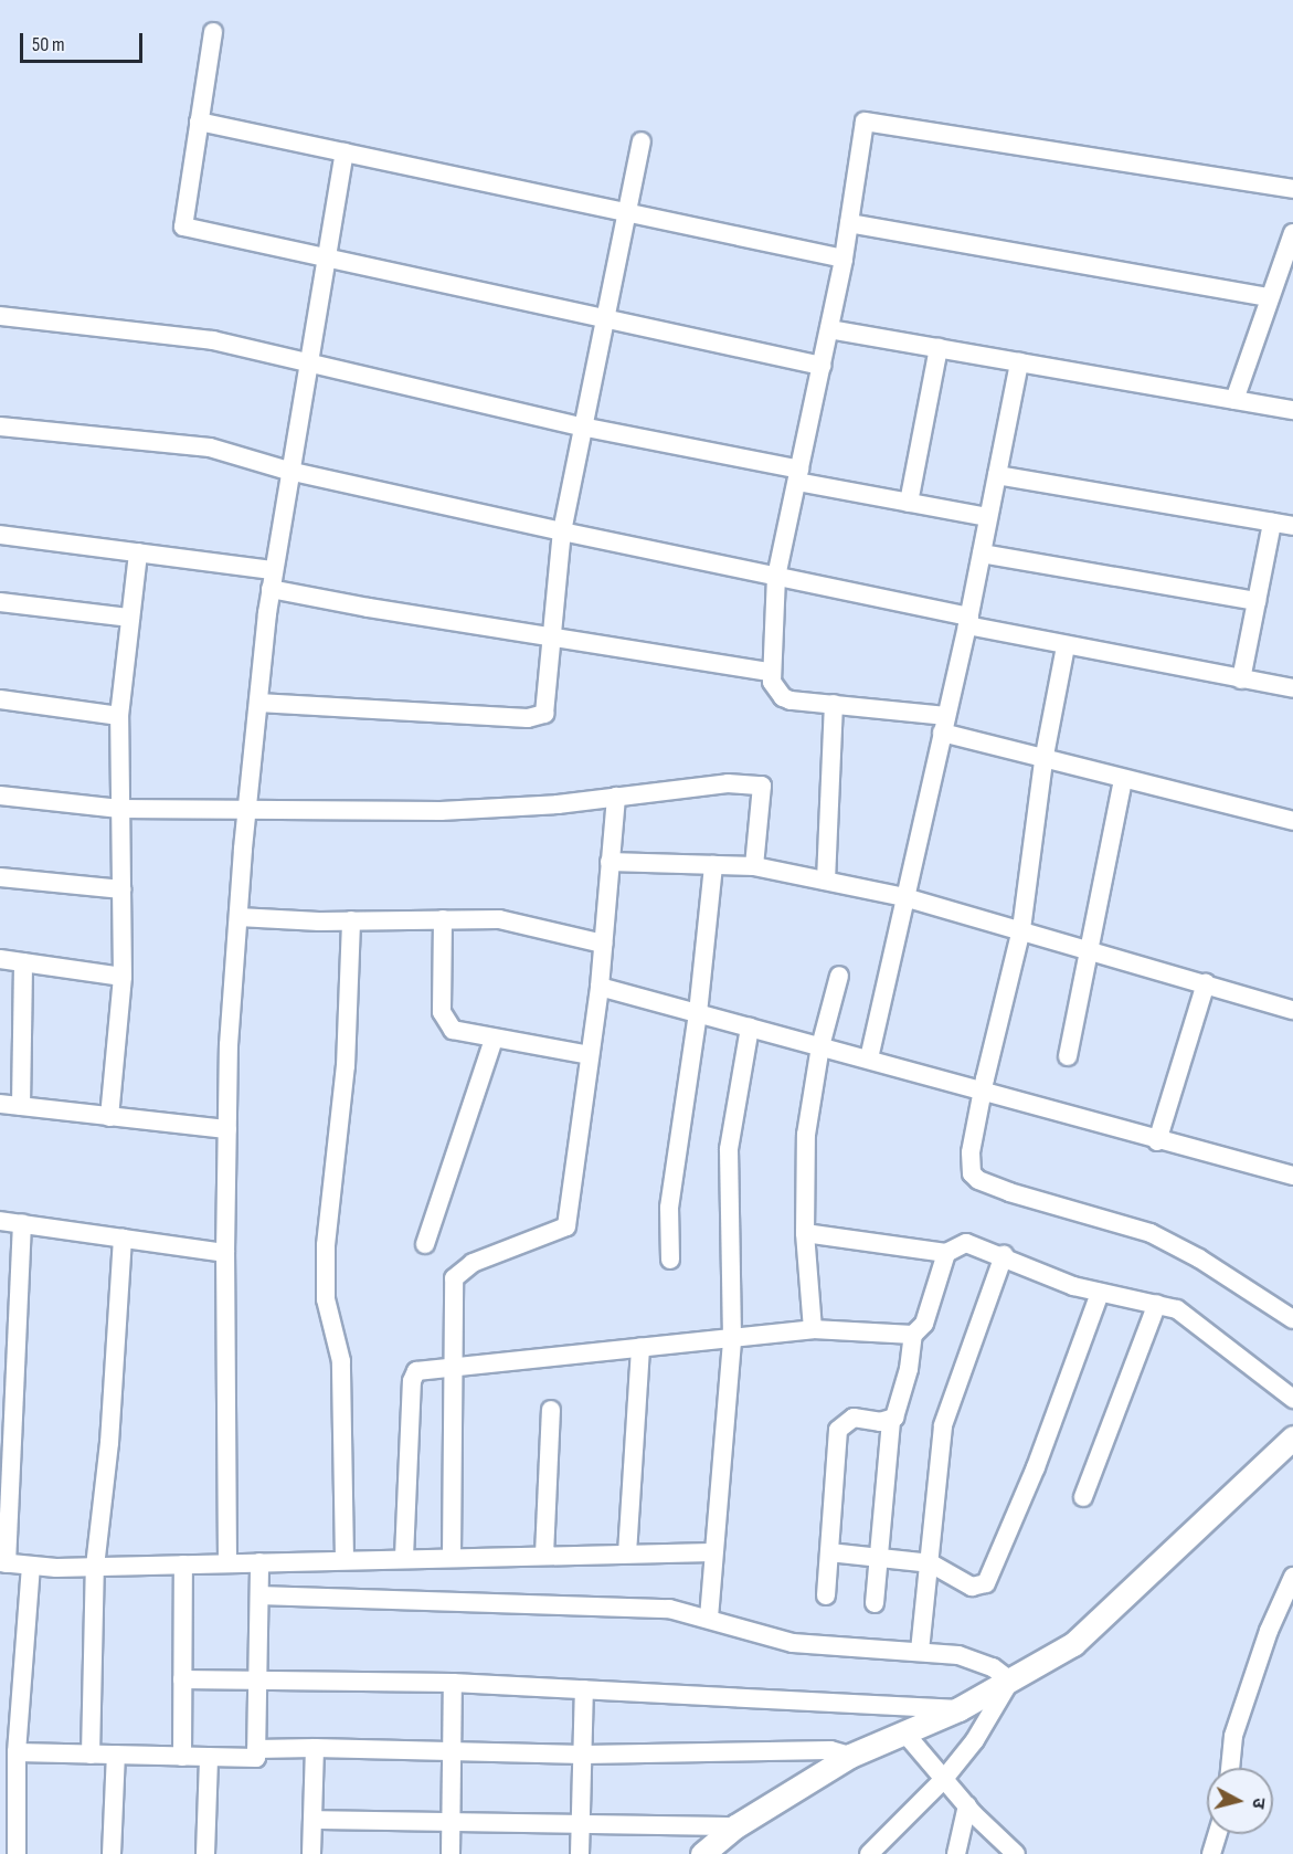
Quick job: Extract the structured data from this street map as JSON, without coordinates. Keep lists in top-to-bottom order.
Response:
{
  "scale_bar": "50 m",
  "north": "right"
}
